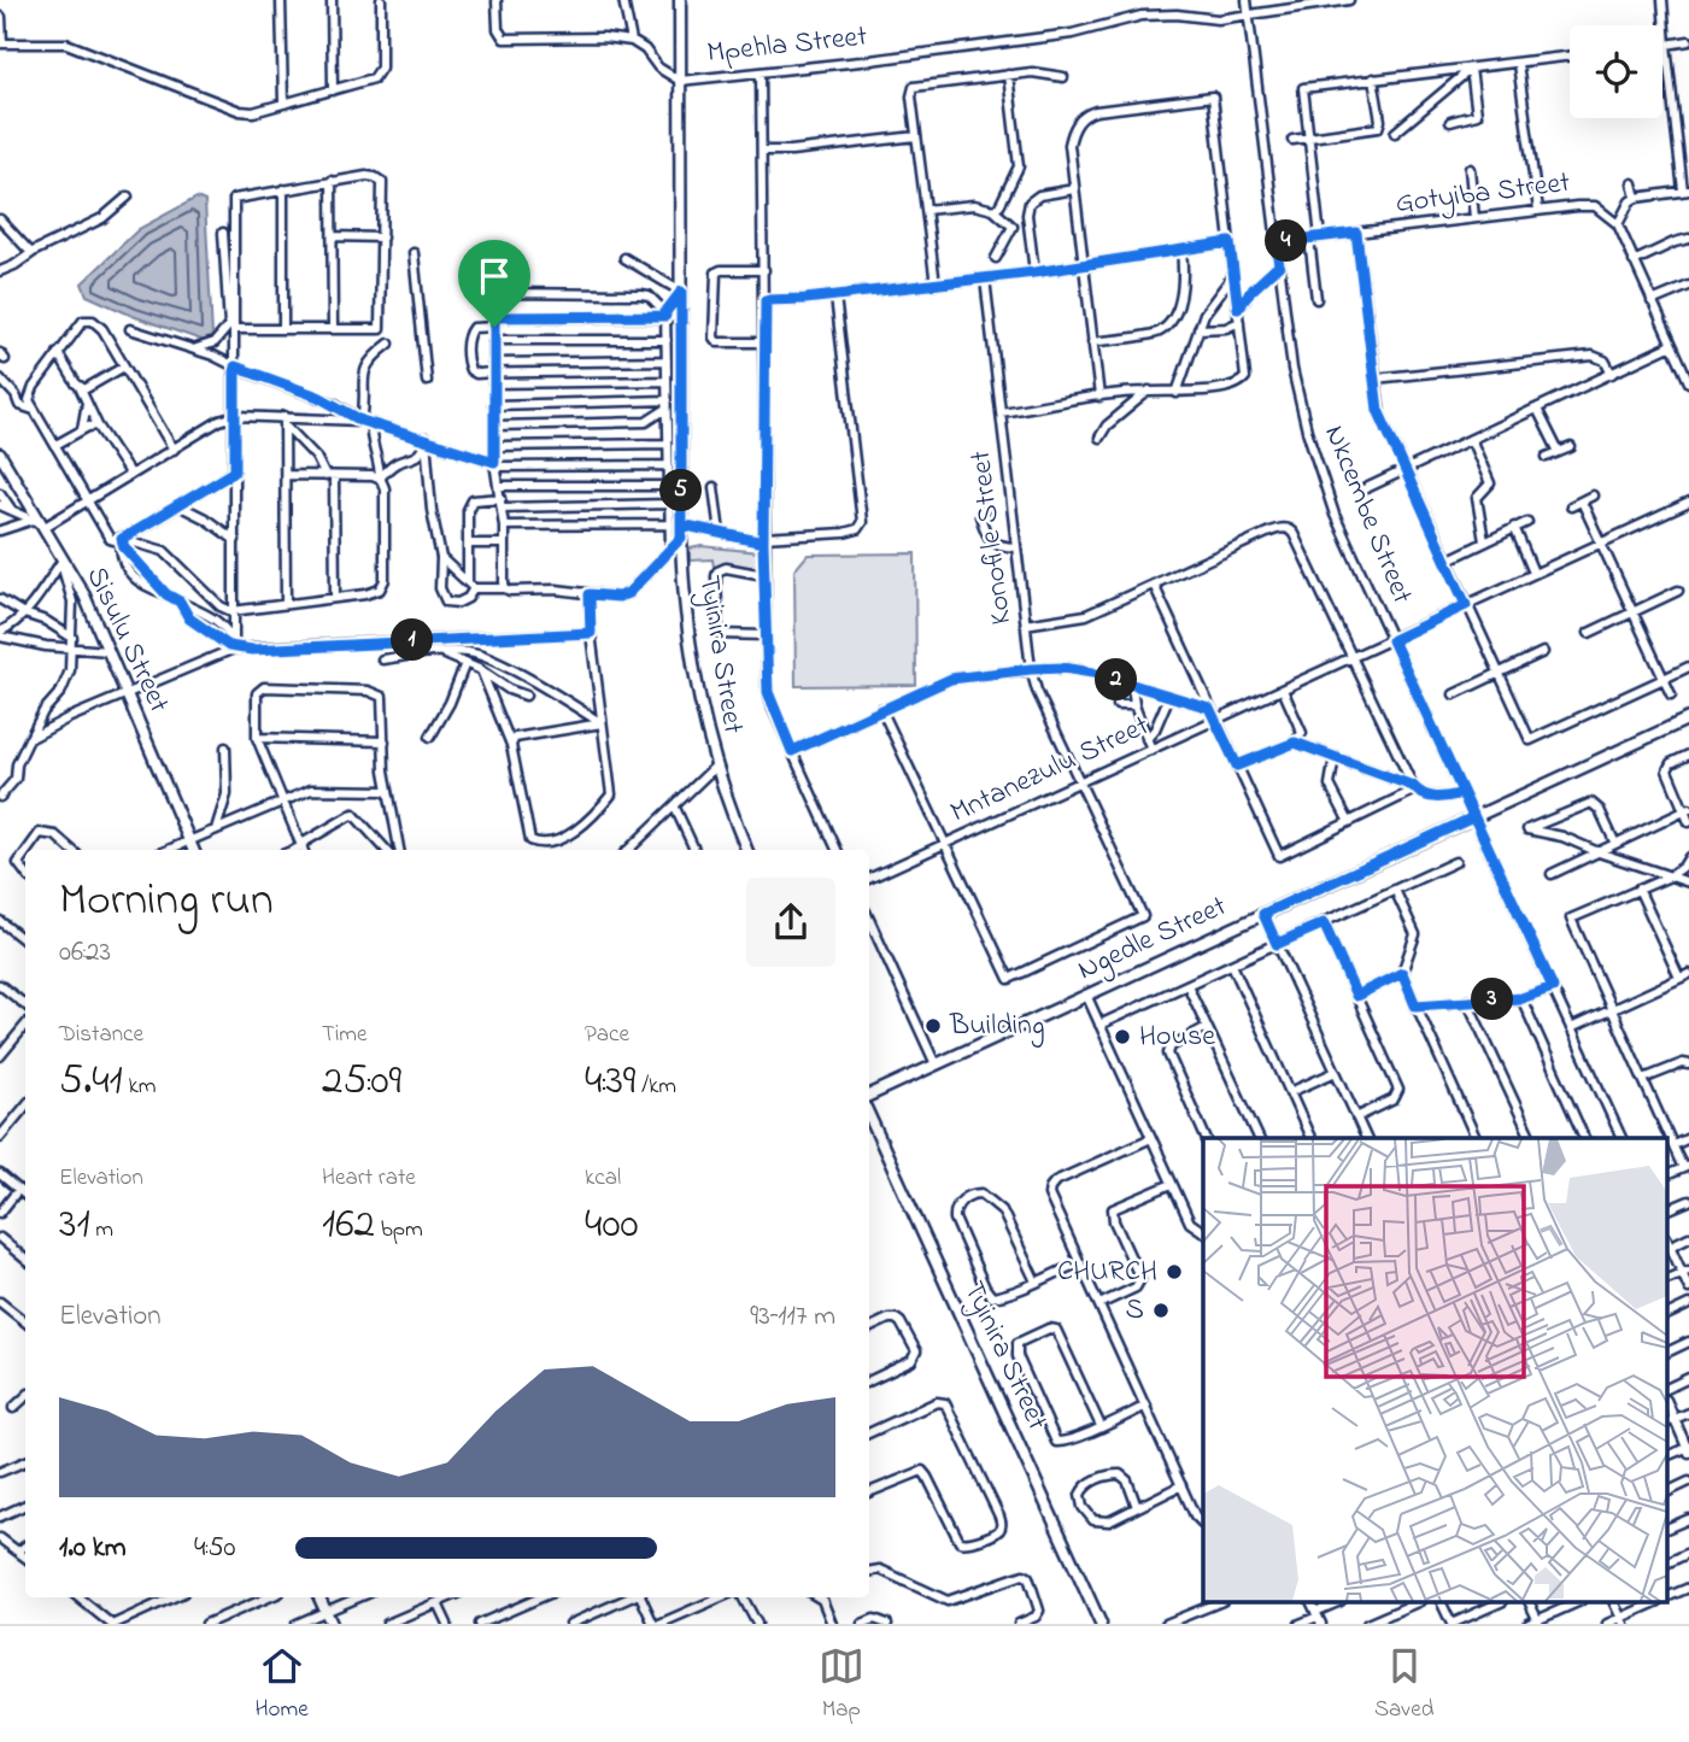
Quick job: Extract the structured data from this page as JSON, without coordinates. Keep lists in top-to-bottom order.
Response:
{
  "streets": {
    "street": [
      "Mpehla Street",
      "Gotyiba Street",
      "Nkcembe Street",
      "Konofile Street",
      "Sisulu Street",
      "Tyinira Street",
      "Mntanezulu Street",
      "Ngedle Street"
    ]
  },
  "crossings": [
    ["Mpehla Street", "Nkcembe Street"],
    ["Mpehla Street", "Tyinira Street"],
    ["Gotyiba Street", "Nkcembe Street"],
    ["Nkcembe Street", "Mntanezulu Street"],
    ["Nkcembe Street", "Ngedle Street"],
    ["Konofile Street", "Mntanezulu Street"]
  ],
  "places": [
    "Building",
    "House",
    "CHURCH",
    "S"
  ],
  "page": {
    "pins": [
      "4",
      "5",
      "1",
      "2",
      "3"
    ],
    "heading": ["Morning run", "06:23"],
    "stats": [
      ["Distance", "5.41 km"],
      ["Time", "25:09"],
      ["Pace", "4:39 /km"],
      ["Elevation", "31 m"],
      ["Heart rate", "162 bpm"],
      ["kcal", "400"]
    ],
    "chart": ["Elevation", "93–117 m"],
    "list": [
      {
        "name": "1.0 km",
        "note": "4:50"
      }
    ],
    "tabs": ["Home", "Map", "Saved"]
  }
}
